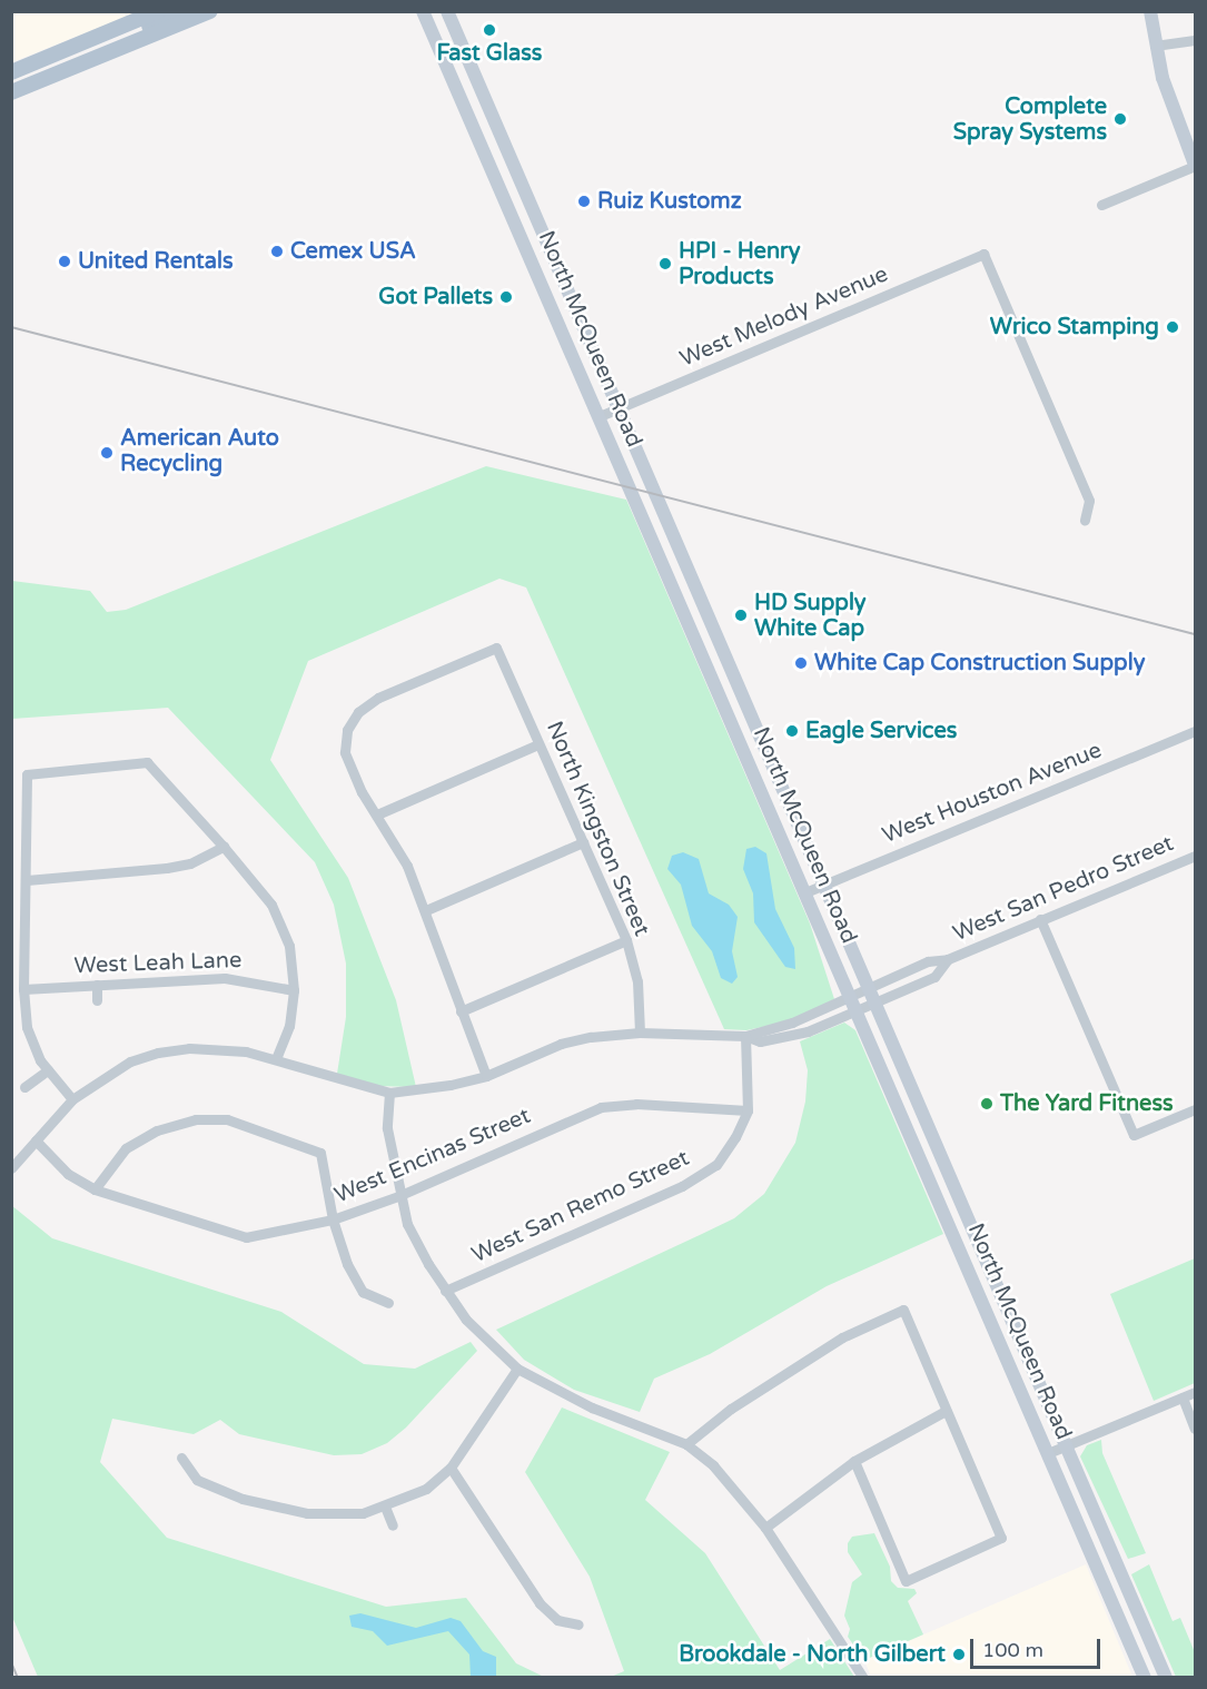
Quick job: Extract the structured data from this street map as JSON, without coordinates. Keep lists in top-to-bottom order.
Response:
{
  "streets": {
    "main road": ["North McQueen Road"],
    "street": [
      "West Melody Avenue",
      "West Houston Avenue",
      "North Kingston Street",
      "West San Pedro Street",
      "West Leah Lane",
      "West Encinas Street",
      "West San Remo Street"
    ]
  },
  "crossings": [
    ["West Melody Avenue", "North McQueen Road"],
    ["North McQueen Road", "West Houston Avenue"],
    ["North McQueen Road", "West San Pedro Street"],
    ["North Kingston Street", "West San Pedro Street"],
    ["West San Pedro Street", "West Encinas Street"],
    ["West San Pedro Street", "West San Remo Street"],
    ["West Encinas Street", "West San Remo Street"]
  ],
  "places": [
    "Fast Glass",
    "Complete Spray Systems",
    "Ruiz Kustomz",
    "Cemex USA",
    "United Rentals",
    "HPI - Henry Products",
    "Got Pallets",
    "Wrico Stamping",
    "American Auto Recycling",
    "HD Supply White Cap",
    "White Cap Construction Supply",
    "Eagle Services",
    "The Yard Fitness",
    "Brookdale - North Gilbert"
  ],
  "scale_bar": "100 m"
}
